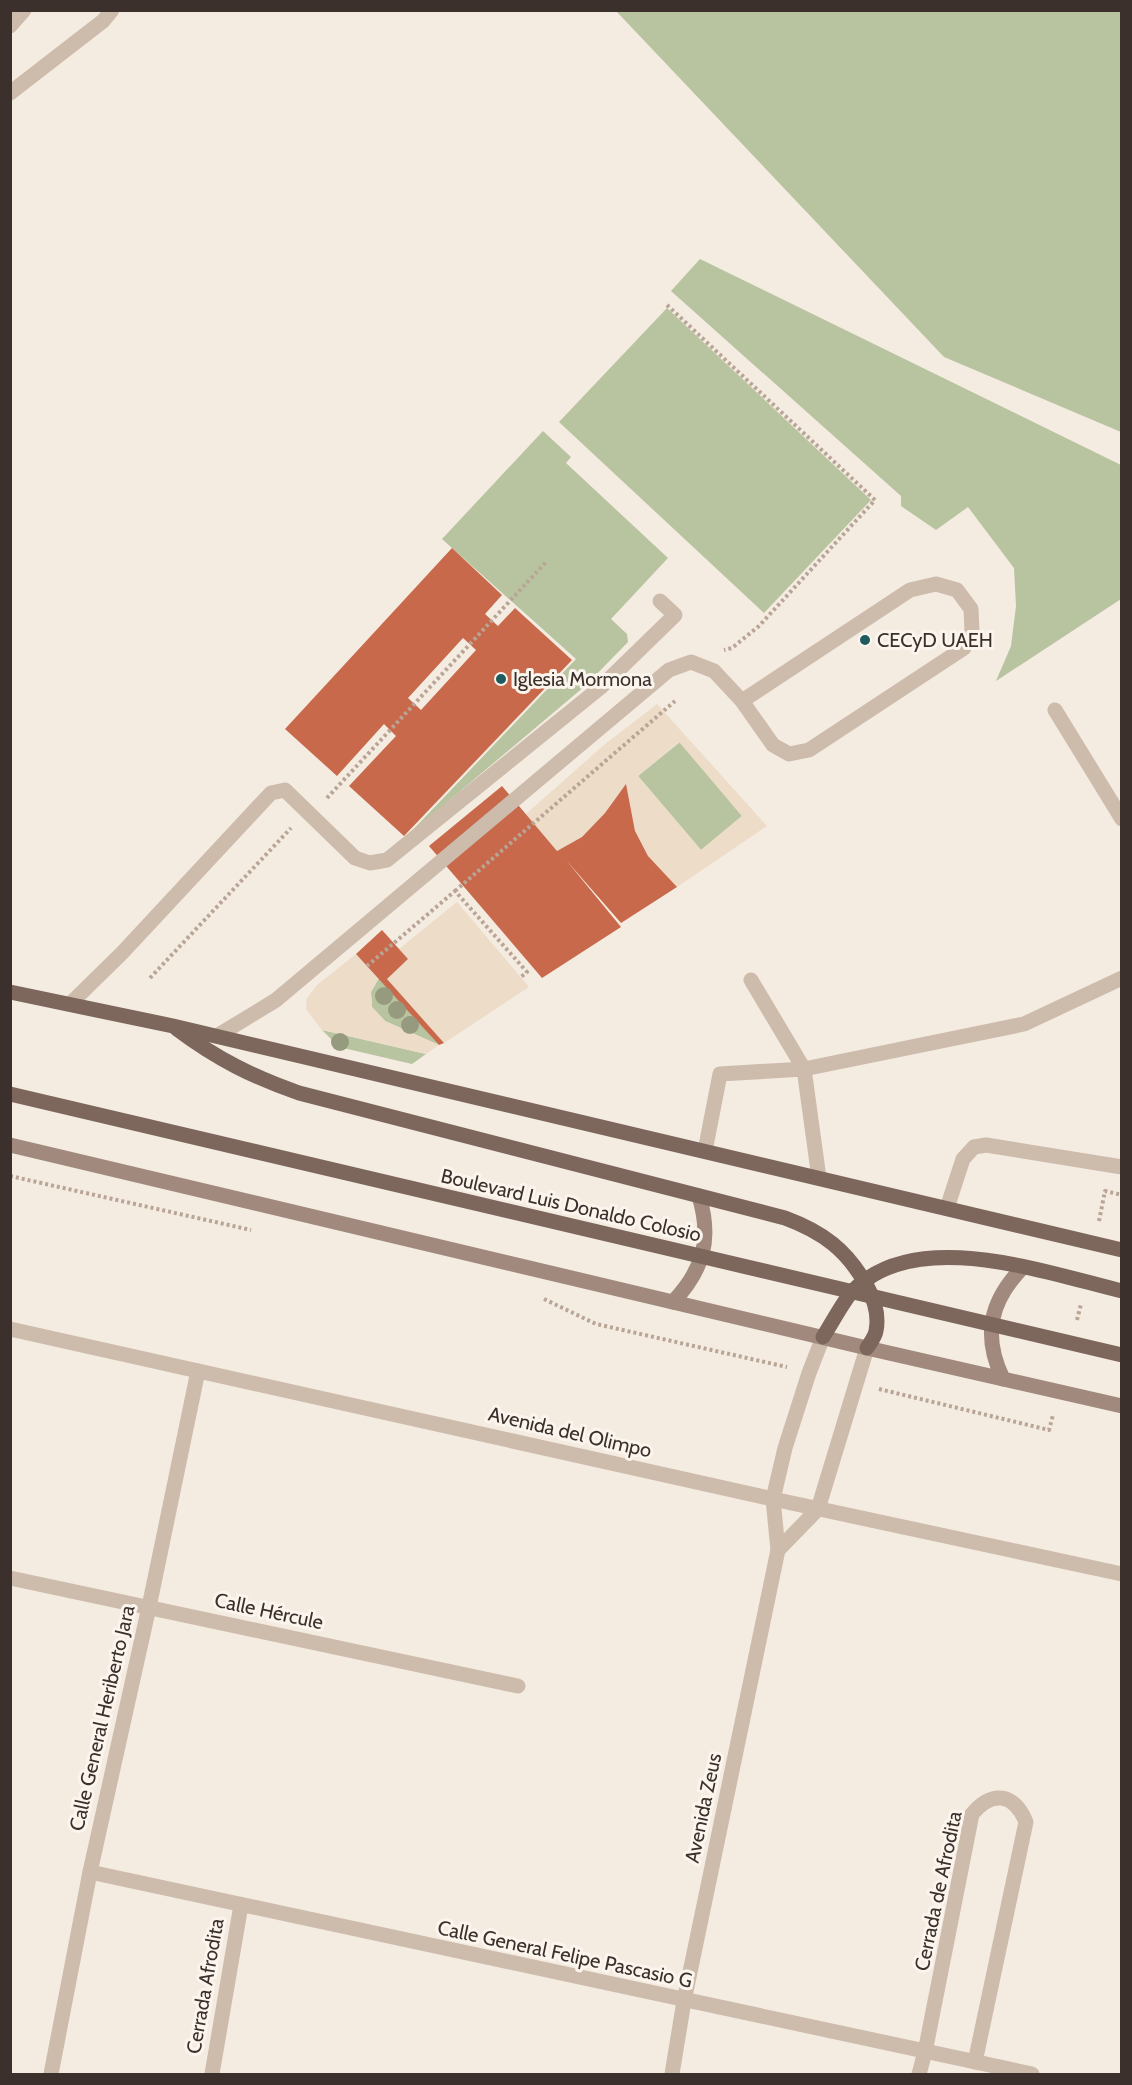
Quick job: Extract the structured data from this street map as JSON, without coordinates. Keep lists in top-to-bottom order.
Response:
{
  "streets": {
    "main road": ["Boulevard Luis Donaldo Colosio"],
    "street": [
      "Avenida del Olimpo",
      "Calle Hércule",
      "Calle General Heriberto Jara",
      "Avenida Zeus",
      "Cerrada de Afrodita",
      "Calle General Felipe Pascasio G",
      "Cerrada Afrodita"
    ]
  },
  "crossings": [
    ["Avenida del Olimpo", "Calle General Heriberto Jara"],
    ["Avenida del Olimpo", "Avenida Zeus"],
    ["Calle Hércule", "Calle General Heriberto Jara"],
    ["Calle General Heriberto Jara", "Calle General Felipe Pascasio G"],
    ["Avenida Zeus", "Calle General Felipe Pascasio G"],
    ["Cerrada de Afrodita", "Calle General Felipe Pascasio G"],
    ["Calle General Felipe Pascasio G", "Cerrada Afrodita"]
  ],
  "places": ["CECyD UAEH", "Iglesia Mormona"]
}
